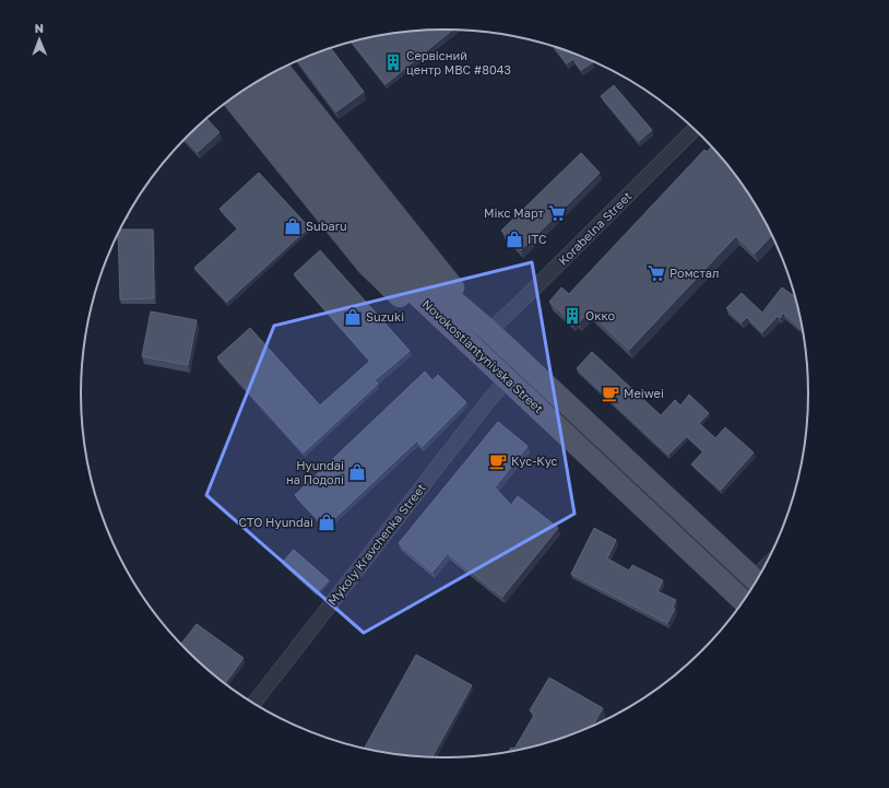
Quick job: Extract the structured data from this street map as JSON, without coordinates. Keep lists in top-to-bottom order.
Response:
{
  "streets": {
    "main road": ["Novokostiantynivska Street"],
    "street": ["Korabelna Street", "Mykoly Kravchenka Street"]
  },
  "crossings": [
    ["Korabelna Street", "Novokostiantynivska Street"],
    ["Novokostiantynivska Street", "Mykoly Kravchenka Street"]
  ],
  "places": {
    "building": ["Сервісний центр МВС #8043", "Окко"],
    "supermarket": ["Мікс Март", "Ромстал"],
    "shop": [
      "Subaru",
      "ITC",
      "Suzuki",
      "Hyundai на Подолі",
      "СТО Hyundai"
    ],
    "cafe": ["Meiwei", "Кус-Кус"]
  },
  "north": "top"
}
